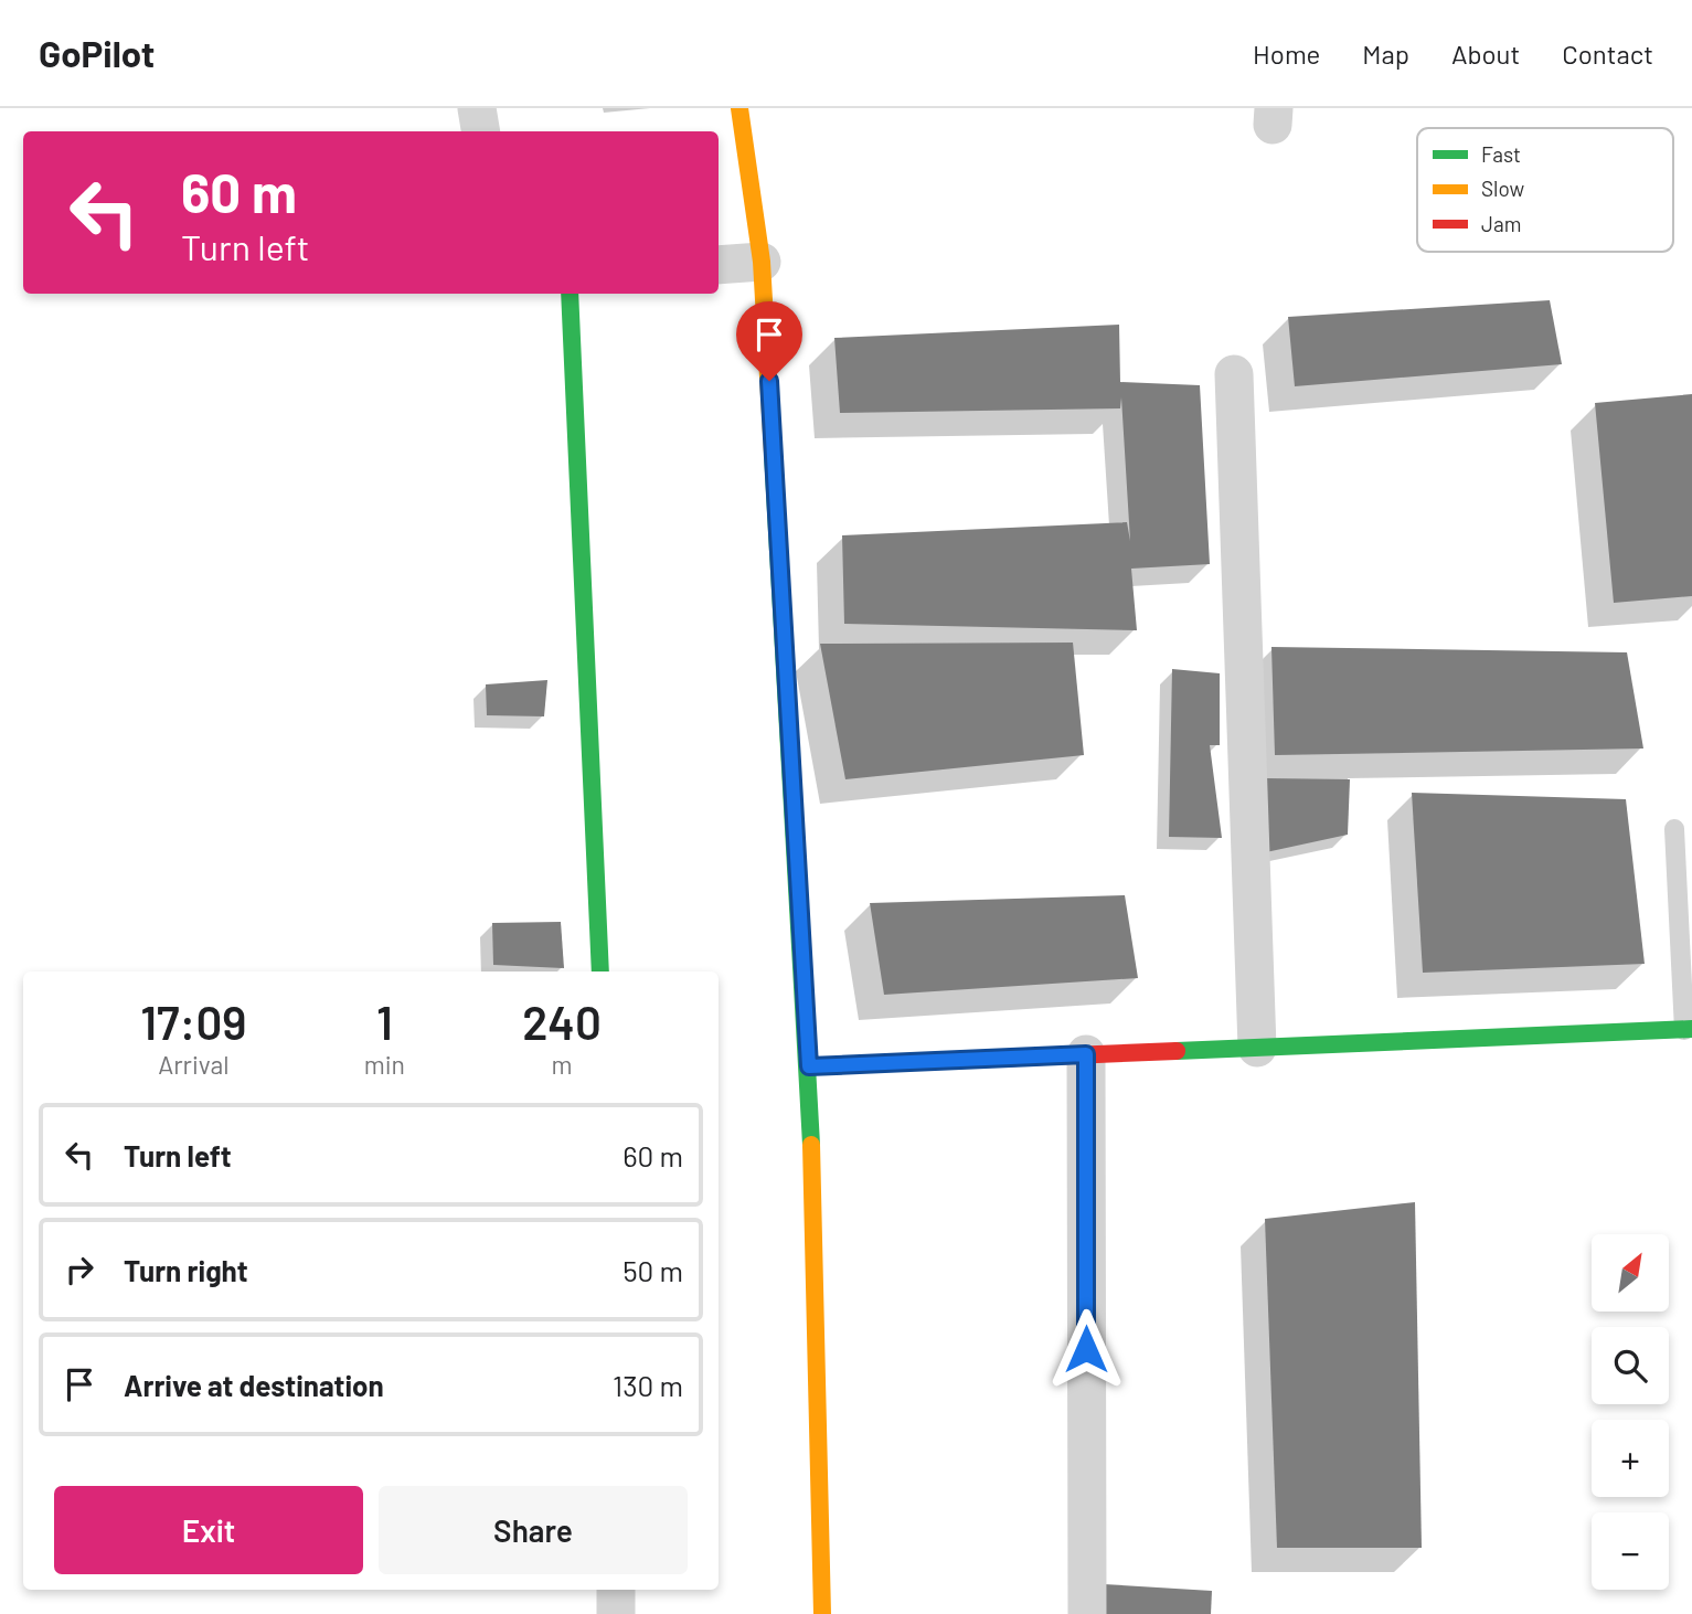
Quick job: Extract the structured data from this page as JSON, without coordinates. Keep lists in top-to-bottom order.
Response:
{
  "legend": ["Fast", "Slow", "Jam"],
  "north": "top right",
  "page": {
    "header": "GoPilot",
    "nav": [
      "Home",
      "Map",
      "About",
      "Contact"
    ],
    "turn": ["60 m", "Turn left"],
    "eta": [
      "17:09",
      "Arrival",
      "1",
      "min",
      "240",
      "m"
    ],
    "list": [
      {
        "name": "Turn left",
        "value": "60 m"
      },
      {
        "name": "Turn right",
        "value": "50 m"
      },
      {
        "name": "Arrive at destination",
        "value": "130 m"
      }
    ],
    "map_buttons": ["+", "−"],
    "buttons": ["Exit", "Share"]
  }
}
